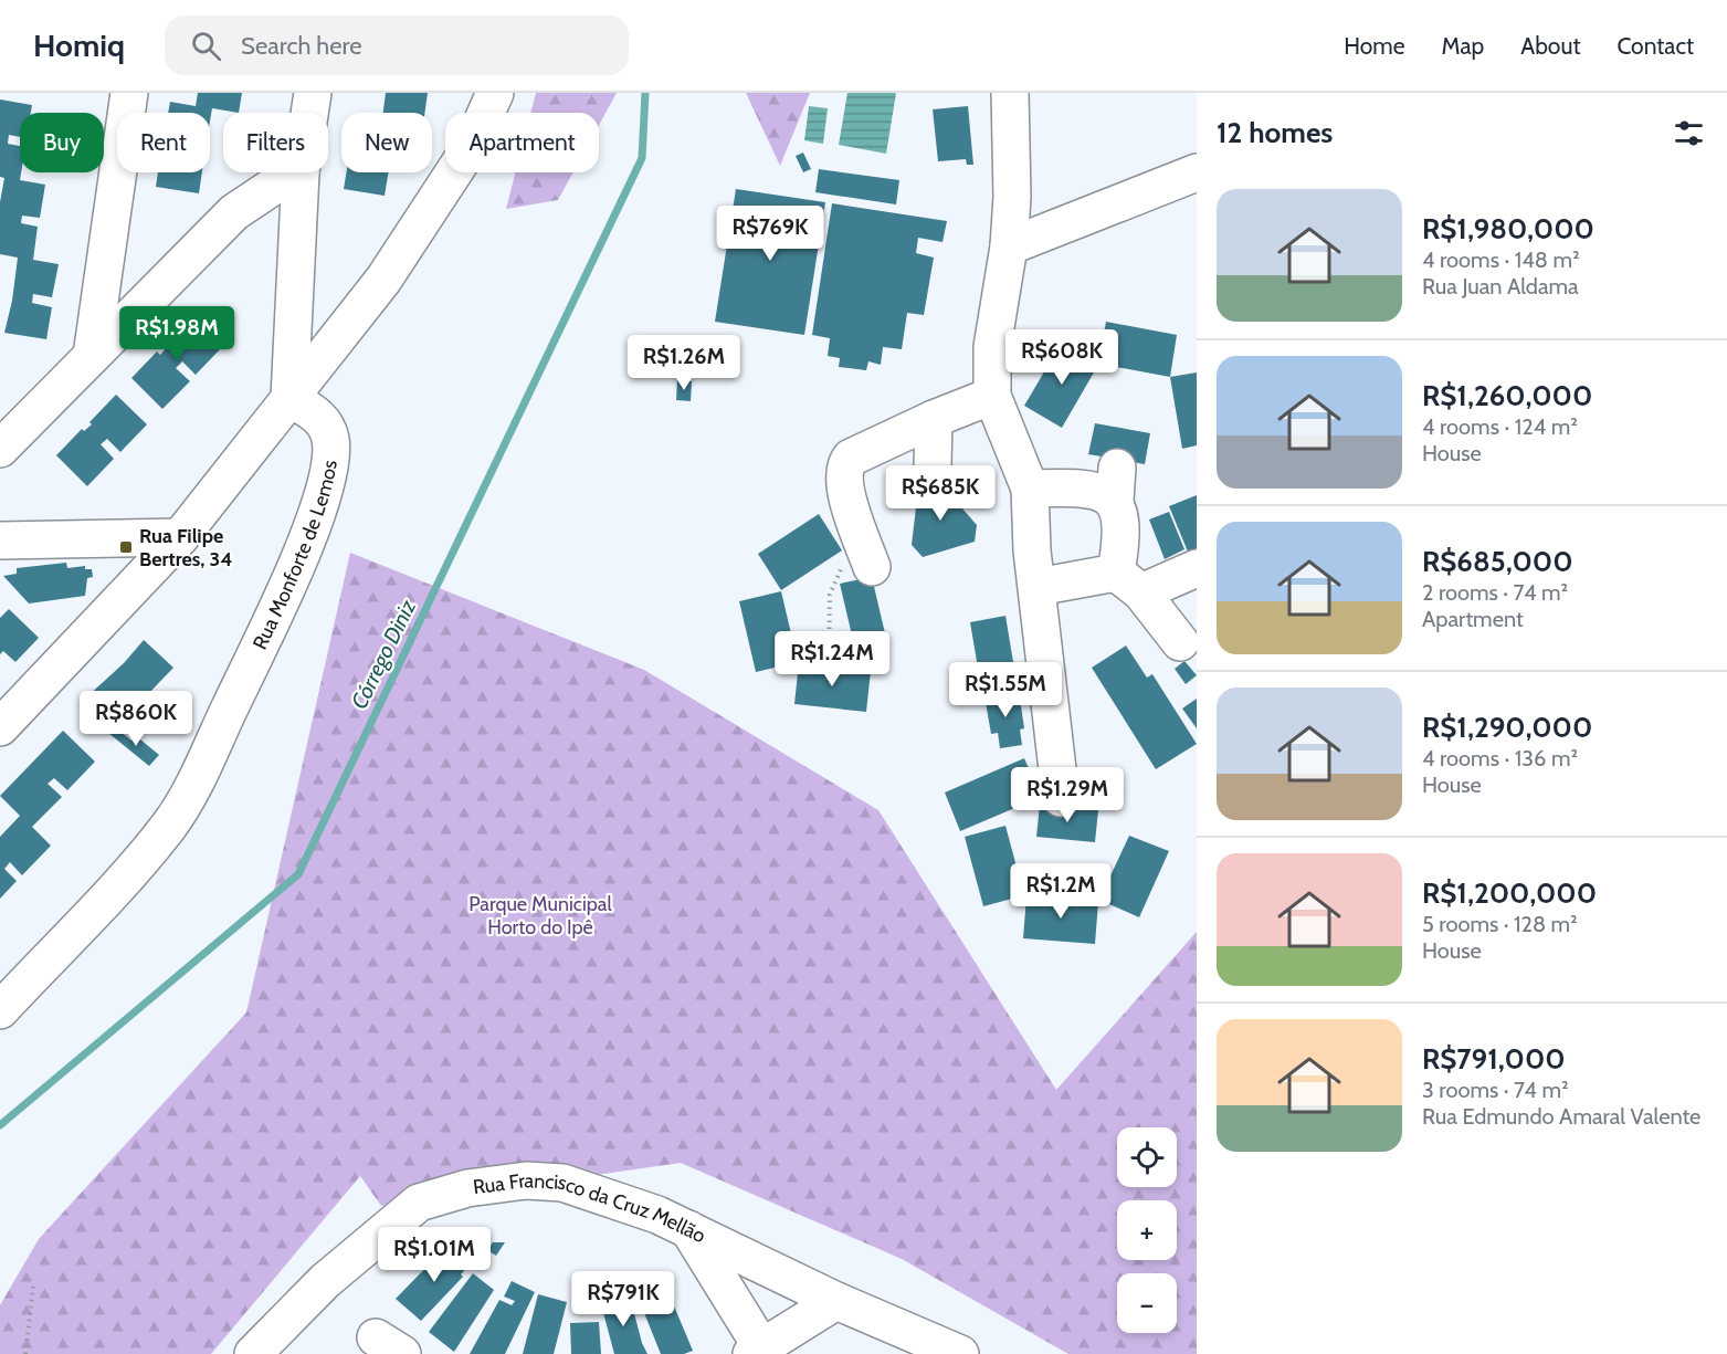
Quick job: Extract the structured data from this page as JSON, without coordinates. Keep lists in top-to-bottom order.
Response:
{
  "streets": {
    "street": ["Rua Monforte de Lemos", "Rua Francisco da Cruz Mellão"]
  },
  "water": ["Córrego Diniz"],
  "parks": ["Parque Municipal Horto do Ipê"],
  "places": {
    "transit": ["Rua Filipe Bertres, 34"]
  },
  "page": {
    "header": "Homiq",
    "search": "Search here",
    "nav": [
      "Home",
      "Map",
      "About",
      "Contact"
    ],
    "heading": "12 homes",
    "chip": [
      "Buy",
      "Rent",
      "Filters",
      "New",
      "Apartment"
    ],
    "list": [
      {
        "name": "R$1,980,000",
        "note": "4 rooms · 148 m² · Rua Juan Aldama"
      },
      {
        "name": "R$1,260,000",
        "note": "4 rooms · 124 m² · House"
      },
      {
        "name": "R$685,000",
        "note": "2 rooms · 74 m² · Apartment"
      },
      {
        "name": "R$1,290,000",
        "note": "4 rooms · 136 m² · House"
      },
      {
        "name": "R$1,200,000",
        "note": "5 rooms · 128 m² · House"
      },
      {
        "name": "R$791,000",
        "note": "3 rooms · 74 m² · Rua Edmundo Amaral Valente"
      }
    ],
    "price": [
      "R$769K",
      "R$1.98M",
      "R$608K",
      "R$1.26M",
      "R$685K",
      "R$1.24M",
      "R$1.55M",
      "R$860K",
      "R$1.29M",
      "R$1.2M",
      "R$1.01M",
      "R$791K"
    ],
    "map_buttons": ["+", "−"]
  }
}
